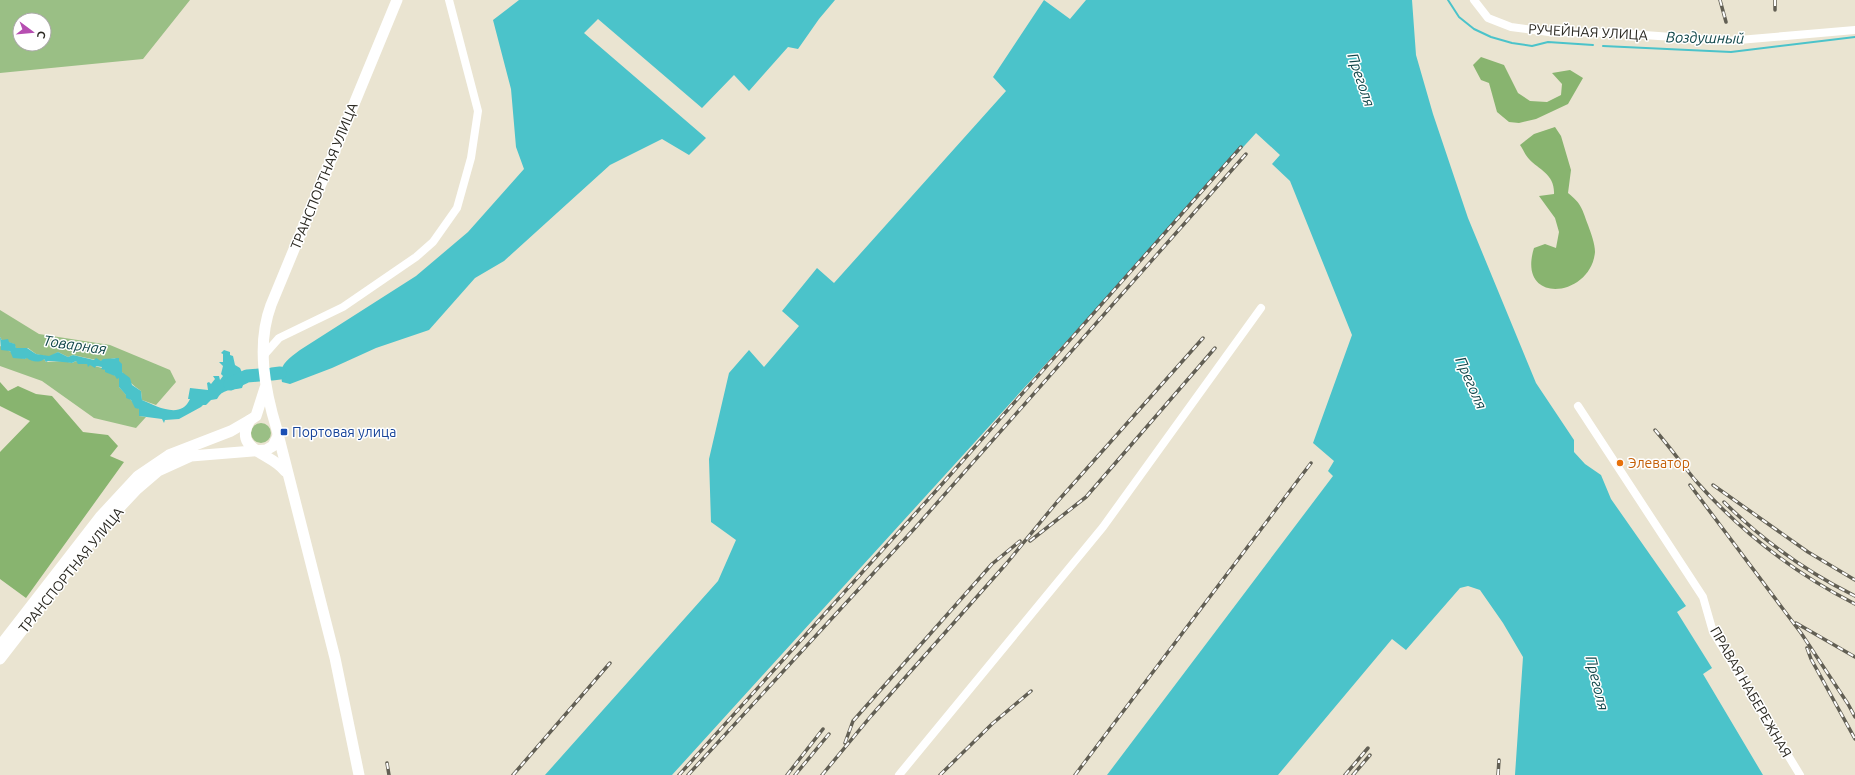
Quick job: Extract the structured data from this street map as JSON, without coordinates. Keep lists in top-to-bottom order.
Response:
{
  "streets": {
    "main road": ["ТРАНСПОРТНАЯ УЛИЦА"],
    "street": ["РУЧЕЙНАЯ УЛИЦА", "ПРАВАЯ НАБЕРЕЖНАЯ"]
  },
  "water": ["Воздушный", "Преголя", "Товарная"],
  "places": {
    "transit": ["Портовая улица"],
    "other": ["Элеватор"]
  },
  "north": "right"
}
